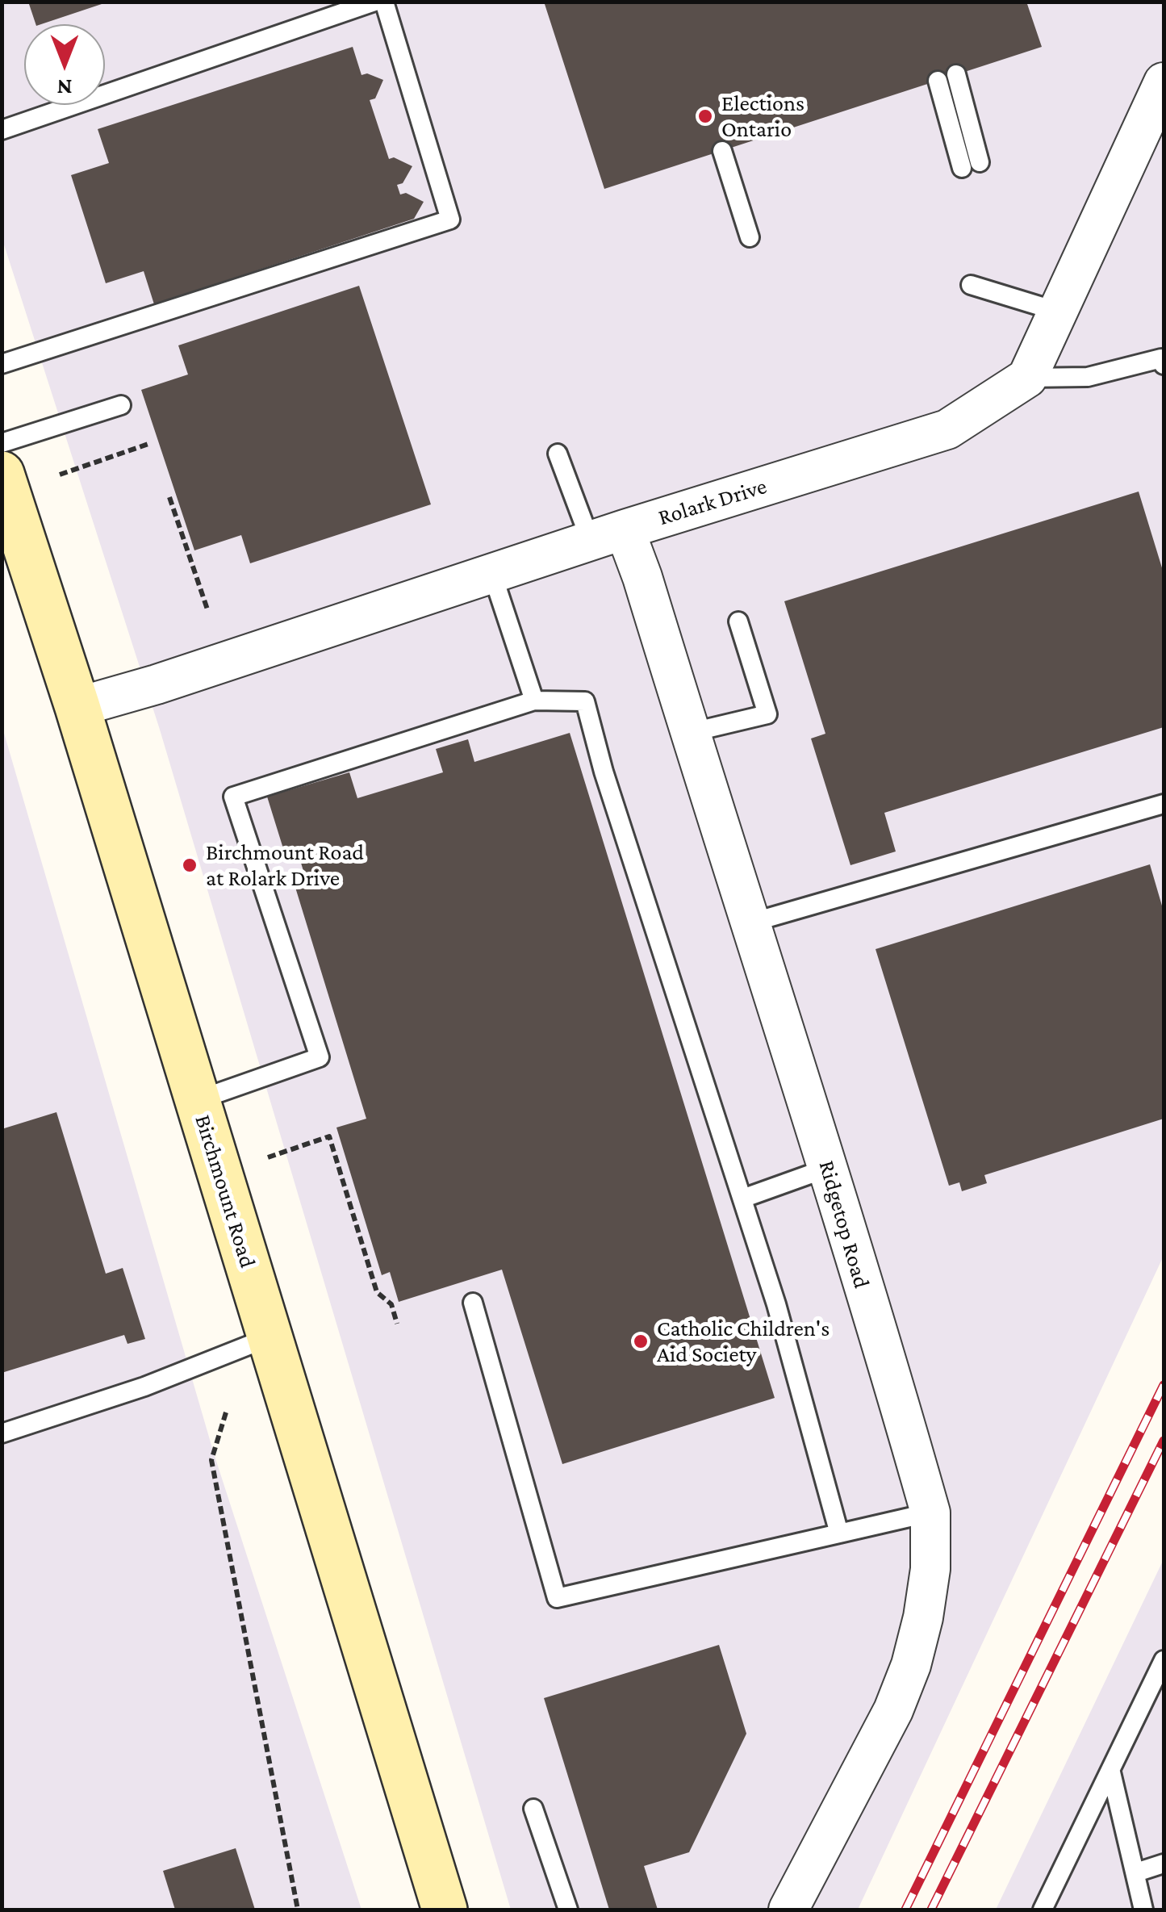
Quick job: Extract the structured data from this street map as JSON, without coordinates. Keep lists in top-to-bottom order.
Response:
{
  "streets": {
    "main road": ["Birchmount Road"],
    "street": ["Rolark Drive", "Ridgetop Road"]
  },
  "crossings": [
    ["Rolark Drive", "Birchmount Road"],
    ["Rolark Drive", "Ridgetop Road"]
  ],
  "places": ["Elections Ontario", "Birchmount Road at Rolark Drive", "Catholic Children's Aid Society"],
  "north": "bottom"
}
